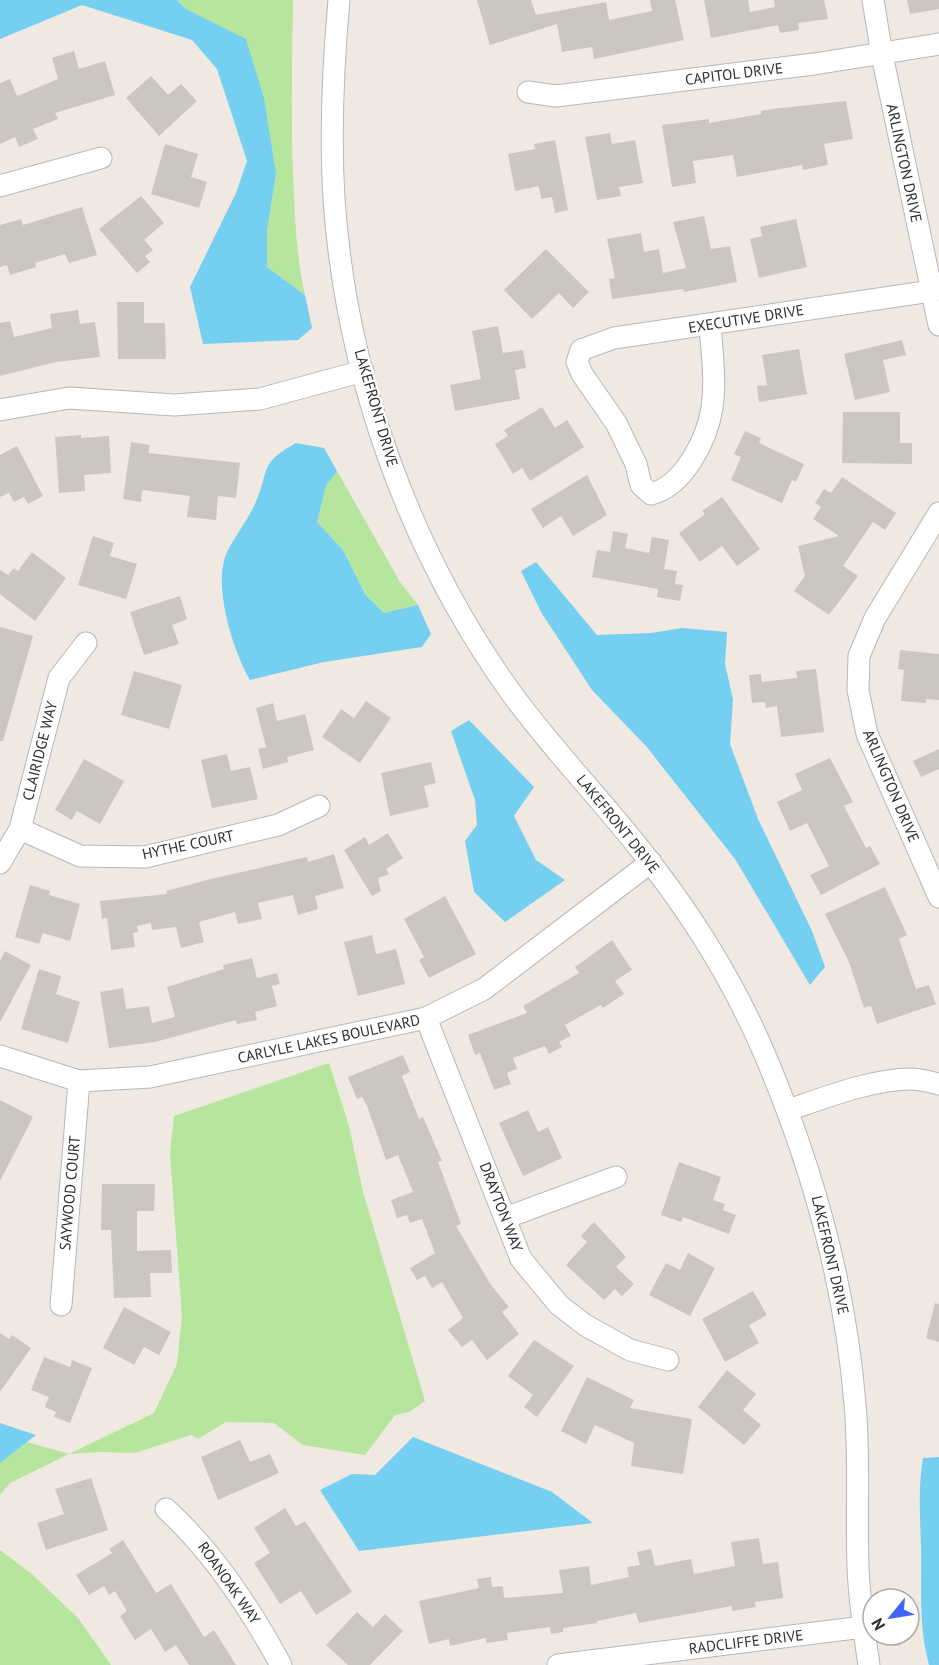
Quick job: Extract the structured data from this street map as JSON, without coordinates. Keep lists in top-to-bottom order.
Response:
{
  "streets": {
    "street": [
      "CAPITOL DRIVE",
      "ARLINGTON DRIVE",
      "EXECUTIVE DRIVE",
      "LAKEFRONT DRIVE",
      "CLAIRIDGE WAY",
      "HYTHE COURT",
      "CARLYLE LAKES BOULEVARD",
      "SAYWOOD COURT",
      "DRAYTON WAY",
      "ROANOAK WAY",
      "RADCLIFFE DRIVE"
    ]
  },
  "crossings": [
    ["CAPITOL DRIVE", "ARLINGTON DRIVE"],
    ["ARLINGTON DRIVE", "EXECUTIVE DRIVE"],
    ["LAKEFRONT DRIVE", "CARLYLE LAKES BOULEVARD"],
    ["CLAIRIDGE WAY", "HYTHE COURT"],
    ["CARLYLE LAKES BOULEVARD", "SAYWOOD COURT"],
    ["CARLYLE LAKES BOULEVARD", "DRAYTON WAY"]
  ],
  "north": "bottom left"
}
